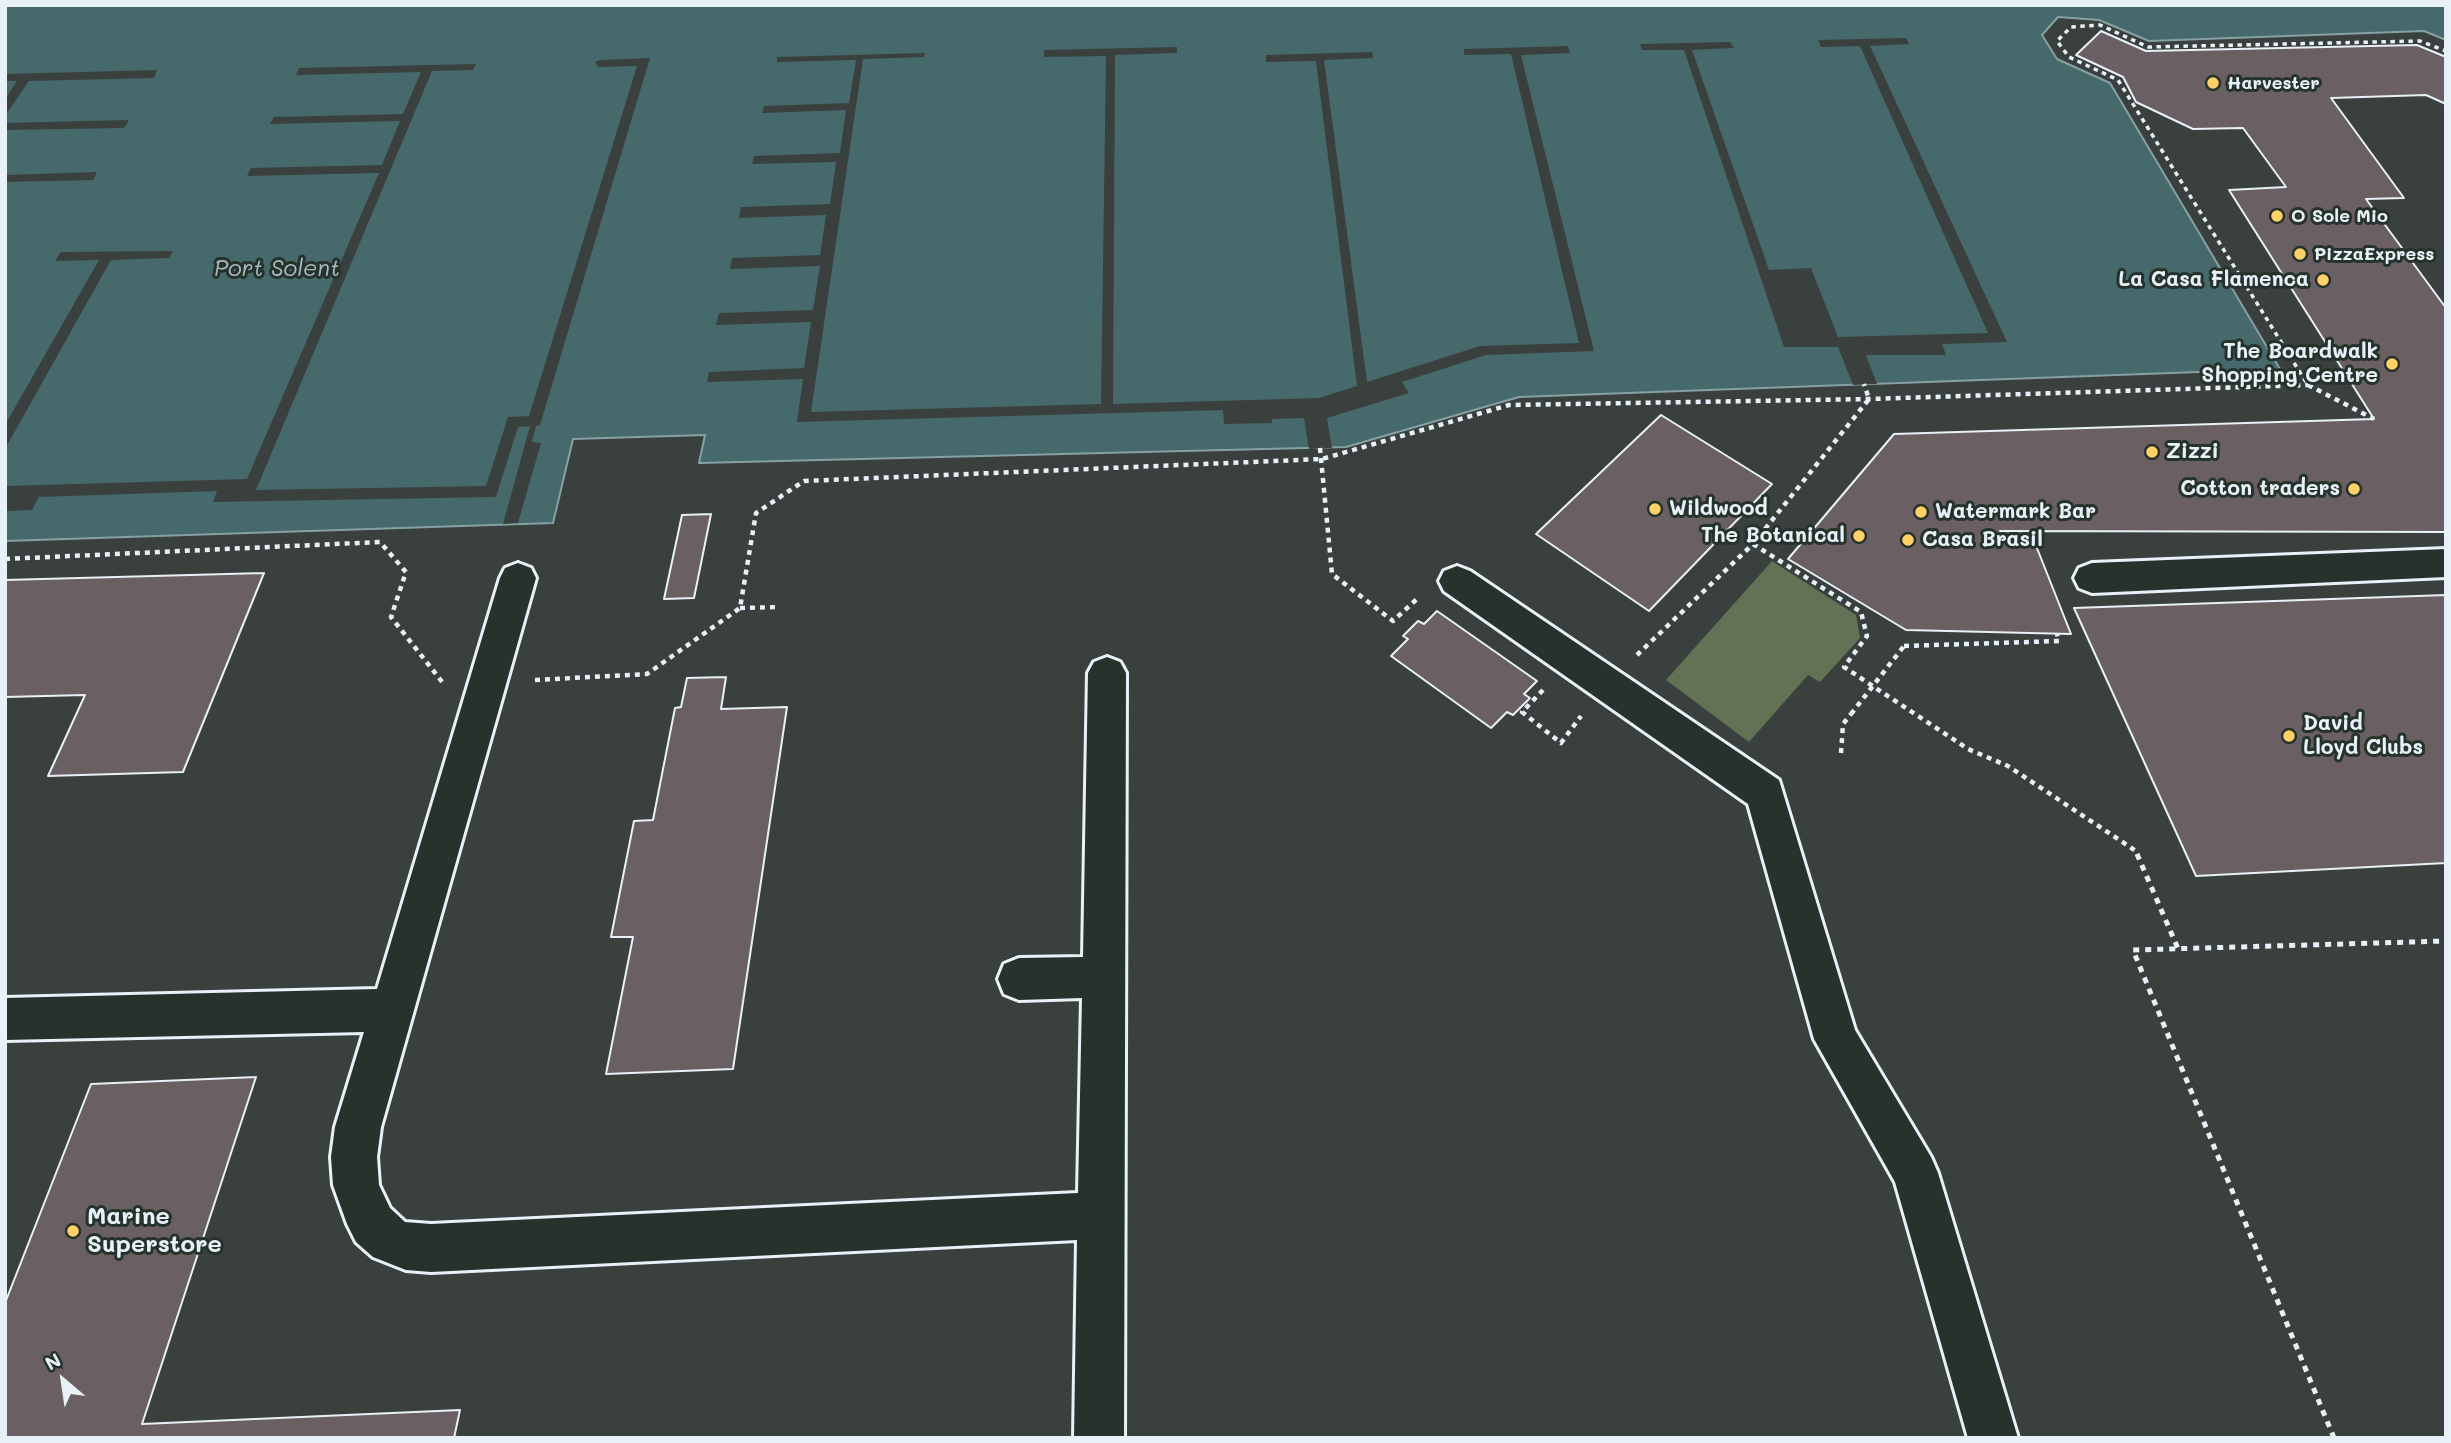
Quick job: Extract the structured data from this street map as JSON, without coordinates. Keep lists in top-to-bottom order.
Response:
{
  "water": ["Port Solent"],
  "places": [
    "Harvester",
    "O Sole Mio",
    "PizzaExpress",
    "La Casa Flamenca",
    "The Boardwalk Shopping Centre",
    "Zizzi",
    "Cotton traders",
    "Wildwood",
    "Watermark Bar",
    "The Botanical",
    "Casa Brasil",
    "David Lloyd Clubs",
    "Marine Superstore"
  ],
  "north": "top left"
}
